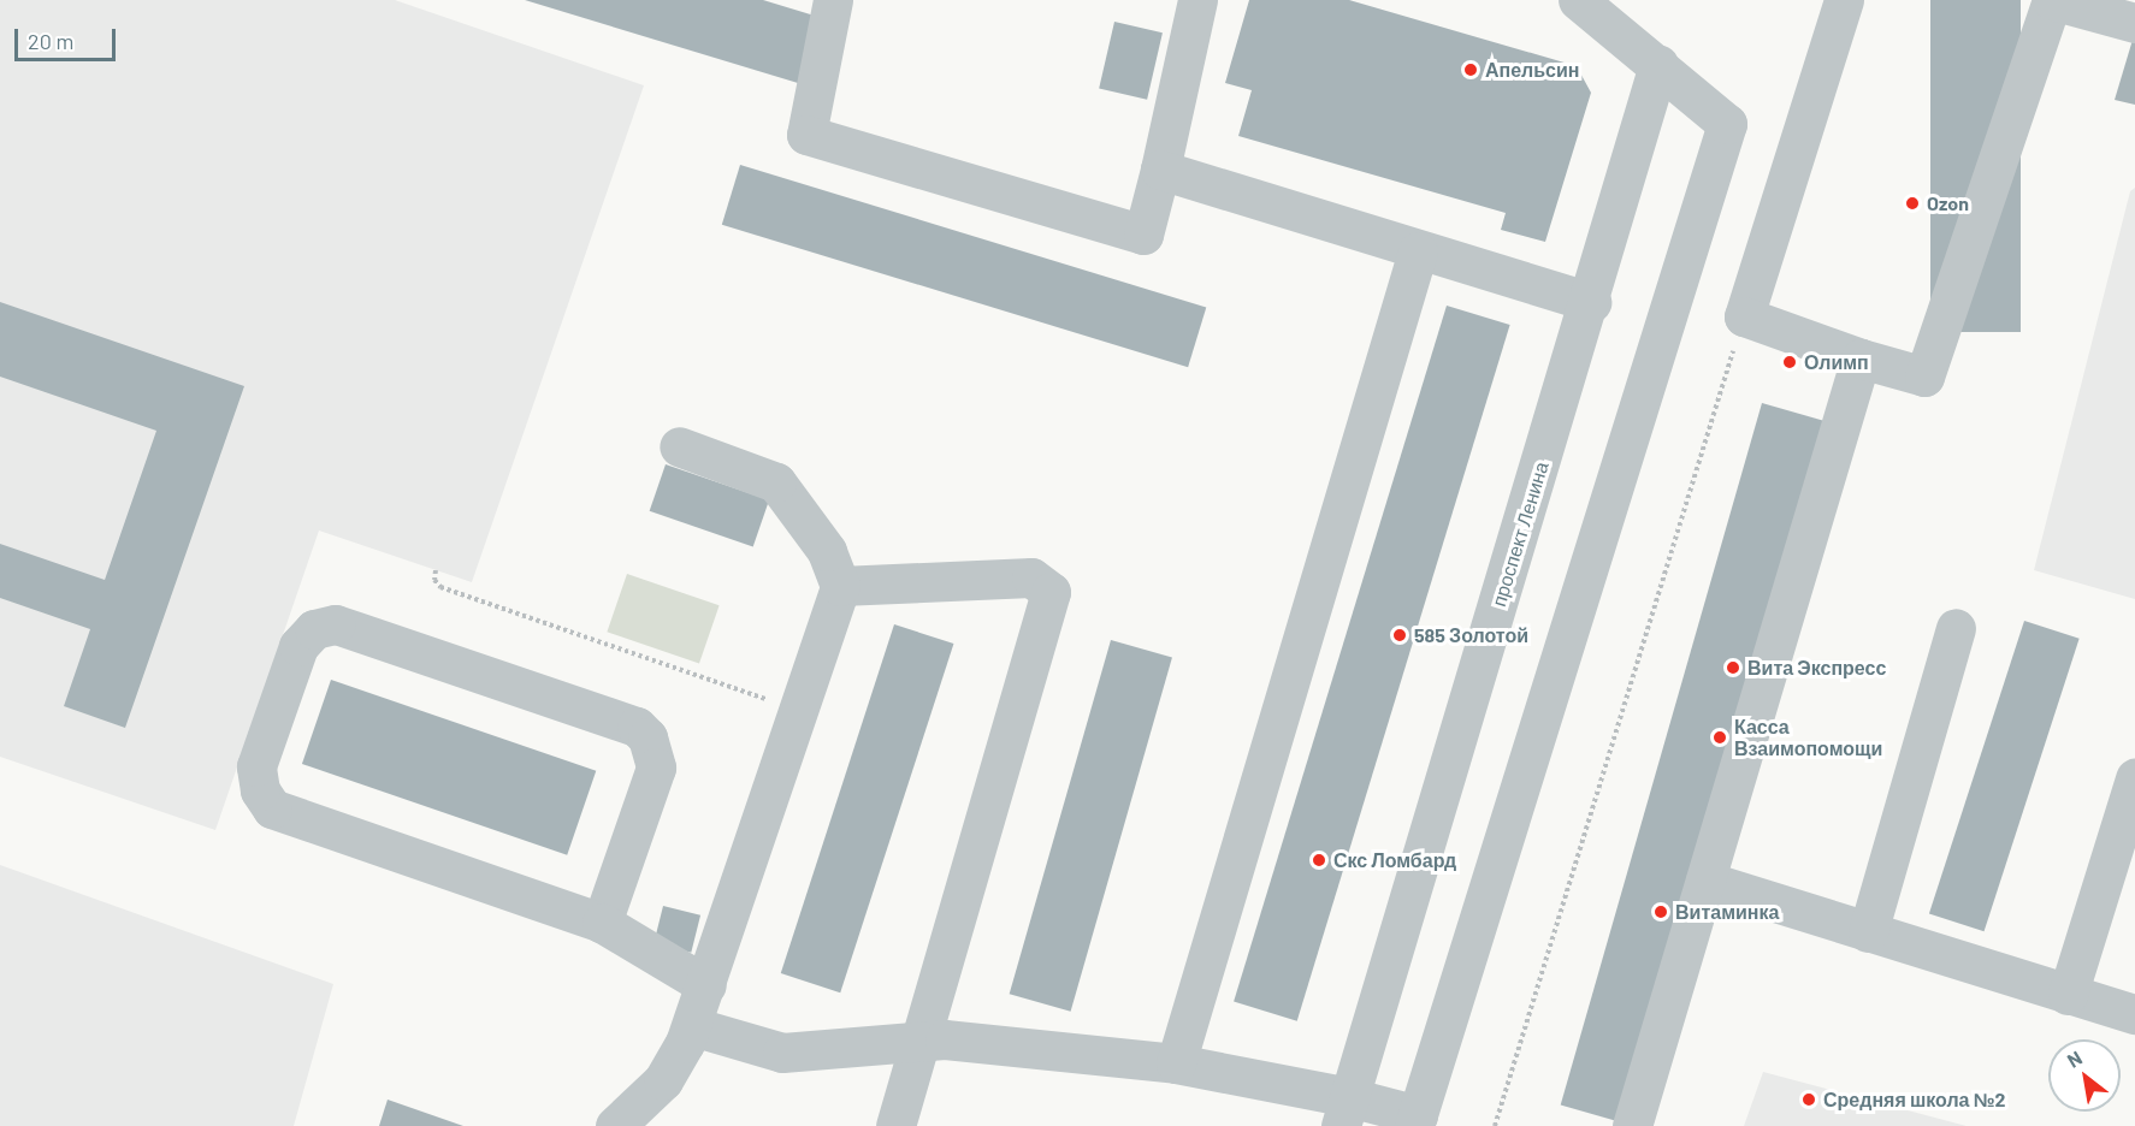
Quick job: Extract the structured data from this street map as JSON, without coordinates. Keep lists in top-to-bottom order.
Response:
{
  "streets": {
    "street": ["проспект Ленина"]
  },
  "places": [
    "Апельсин",
    "Ozon",
    "Олимп",
    "585 Золотой",
    "Вита Экспресс",
    "Касса Взаимопомощи",
    "Скс Ломбард",
    "Витаминка",
    "Средняя школа №2"
  ],
  "scale_bar": "20 m",
  "north": "top left"
}
